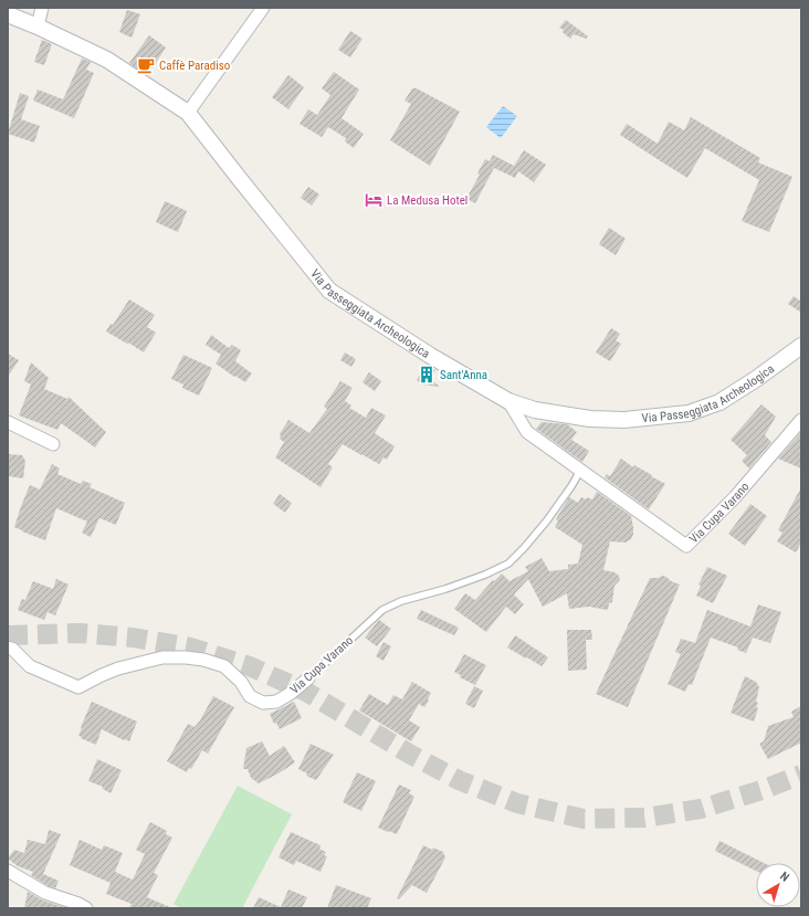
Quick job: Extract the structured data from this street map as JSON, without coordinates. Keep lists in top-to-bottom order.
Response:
{
  "streets": {
    "street": ["Via Passeggiata Archeologica", "Via Cupa Varano"]
  },
  "crossings": [
    ["Via Passeggiata Archeologica", "Via Cupa Varano"]
  ],
  "places": {
    "cafe": ["Caffè Paradiso"],
    "hotel": ["La Medusa Hotel"],
    "building": ["Sant'Anna"]
  },
  "north": "top right"
}
